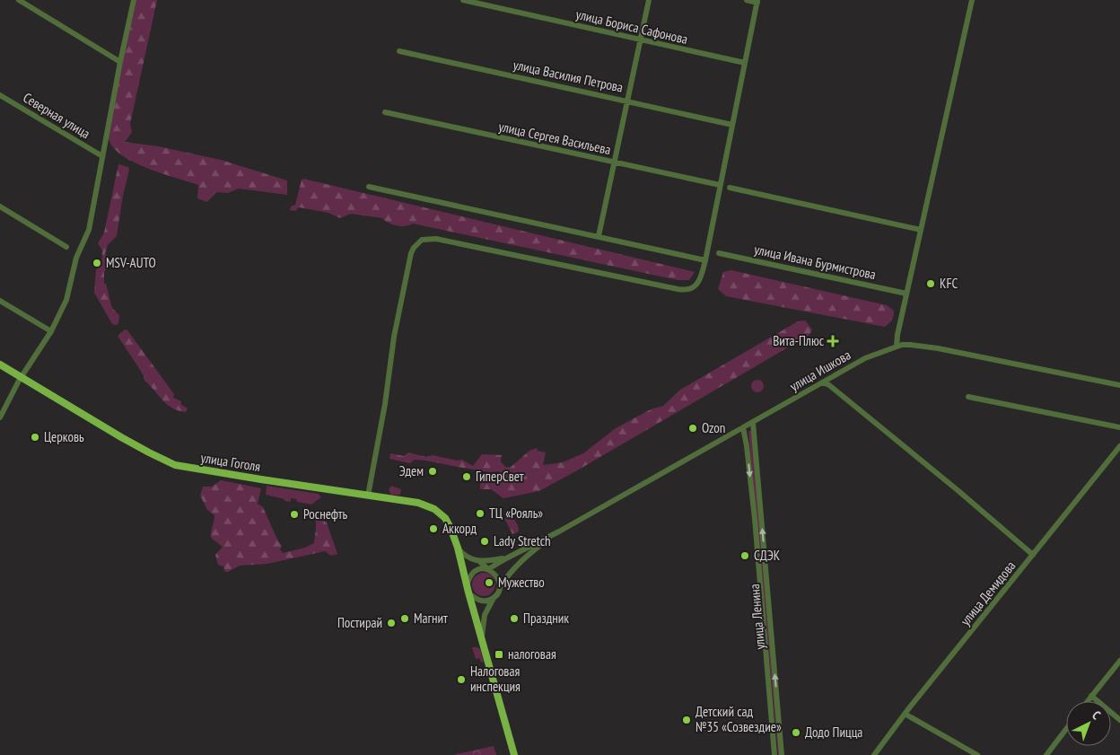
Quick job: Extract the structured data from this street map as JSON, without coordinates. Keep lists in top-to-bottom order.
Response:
{
  "streets": {
    "main road": ["улица Гоголя"],
    "street": [
      "улица Бориса Сафонова",
      "улица Василия Петрова",
      "Северная улица",
      "улица Сергея Васильева",
      "улица Ивана Бурмистрова",
      "улица Ишкова",
      "улица Демидова",
      "улица Ленина"
    ]
  },
  "crossings": [
    ["улица Ишкова", "улица Гоголя"],
    ["улица Ишкова", "улица Ленина"]
  ],
  "places": {
    "other": [
      "MSV-AUTO",
      "KFC",
      "Ozon",
      "Церковь",
      "Эдем",
      "ГиперСвет",
      "ТЦ «Рояль»",
      "Роснефть",
      "Аккорд",
      "Lady Stretch",
      "СДЭК",
      "Мужество",
      "Магнит",
      "Праздник",
      "Постирай",
      "Налоговая инспекция",
      "Детский сад №35 «Созвездие»",
      "Додо Пицца"
    ],
    "health": ["Вита-Плюс"],
    "transit": ["налоговая"]
  },
  "north": "top right"
}
